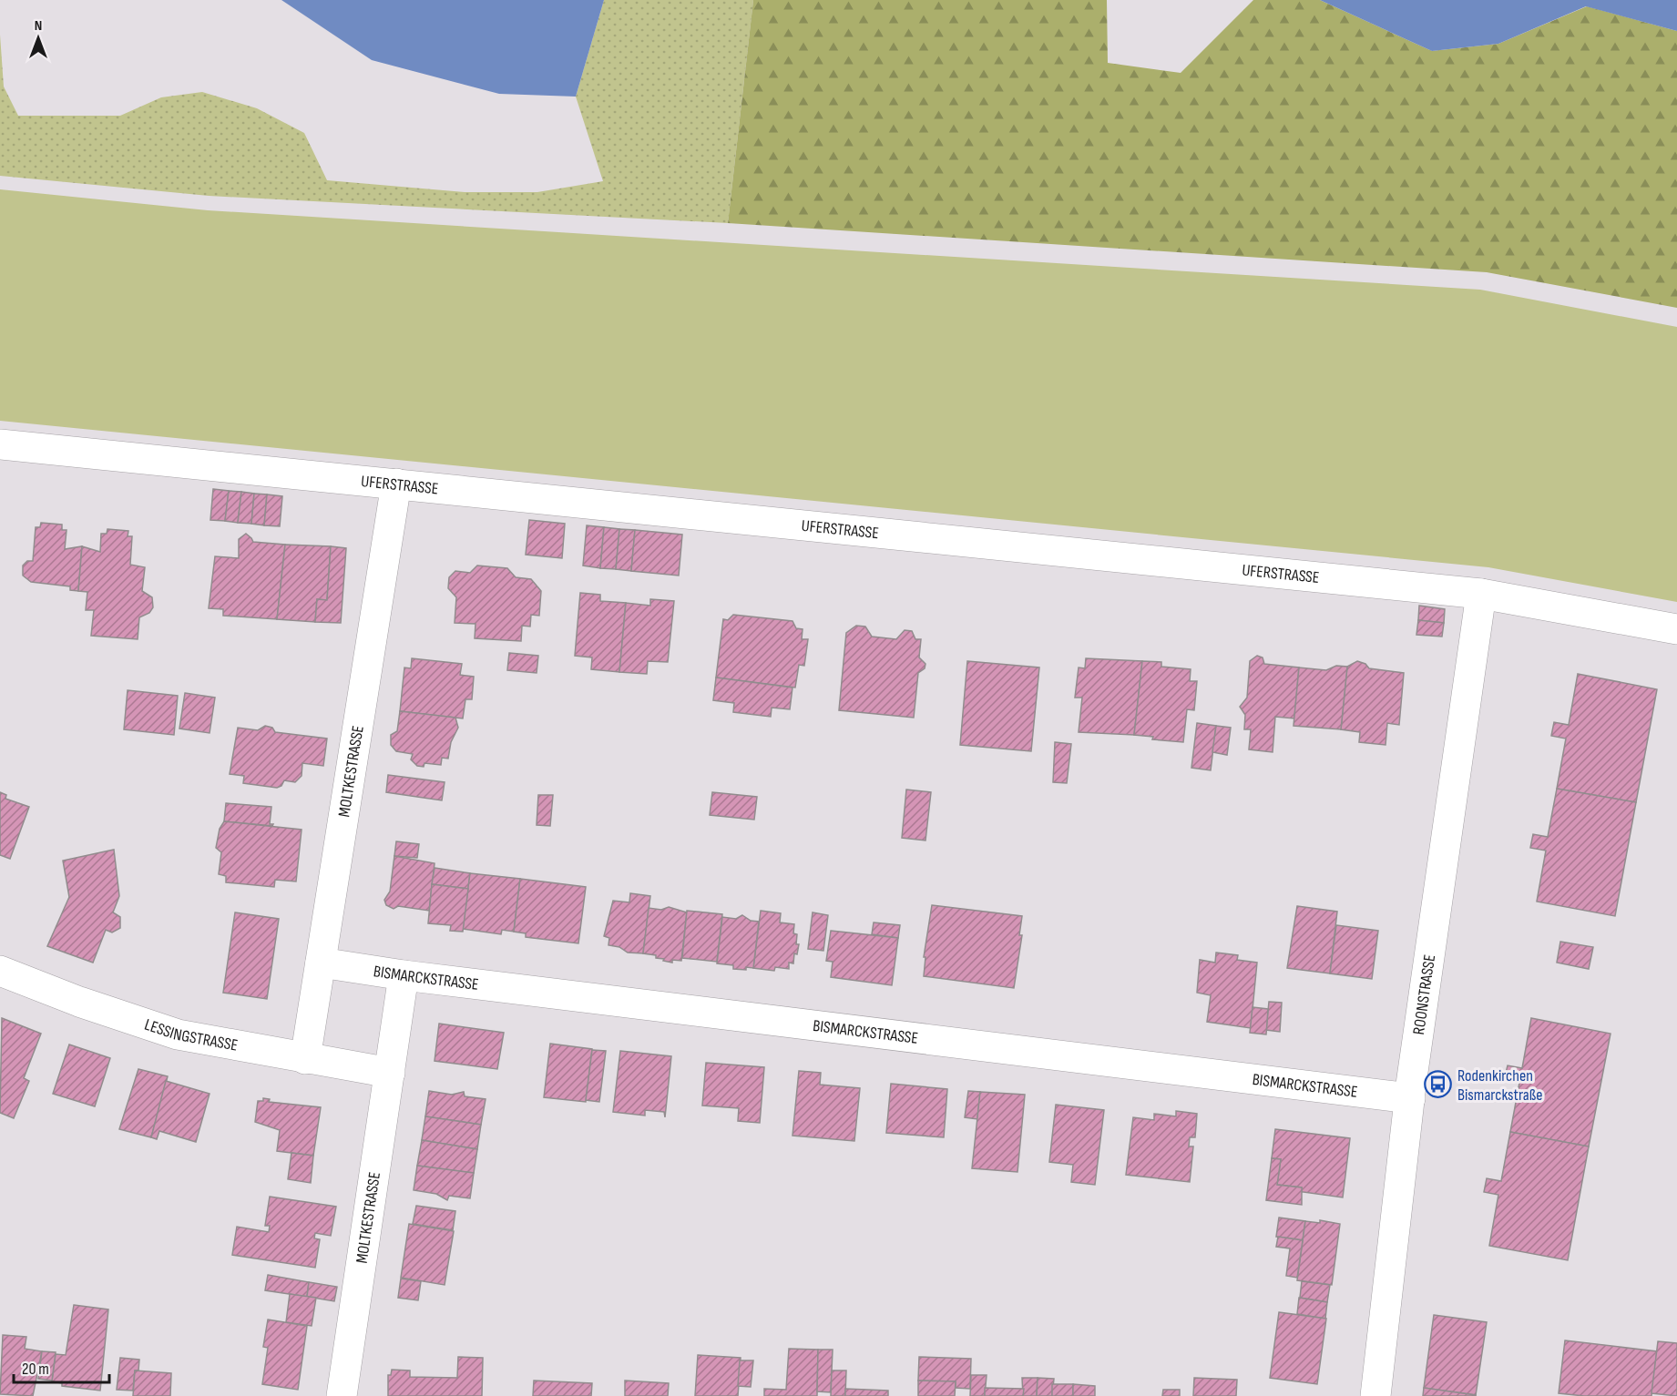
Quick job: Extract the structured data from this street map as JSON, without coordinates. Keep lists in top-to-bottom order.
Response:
{
  "streets": {
    "street": [
      "UFERSTRASSE",
      "MOLTKESTRASSE",
      "BISMARCKSTRASSE",
      "ROONSTRASSE",
      "LESSINGSTRASSE"
    ]
  },
  "crossings": [
    ["UFERSTRASSE", "MOLTKESTRASSE"],
    ["UFERSTRASSE", "ROONSTRASSE"],
    ["MOLTKESTRASSE", "BISMARCKSTRASSE"],
    ["MOLTKESTRASSE", "LESSINGSTRASSE"],
    ["BISMARCKSTRASSE", "ROONSTRASSE"]
  ],
  "places": {
    "bus stop": ["Rodenkirchen Bismarckstraße"]
  },
  "scale_bar": "20 m",
  "north": "top"
}
